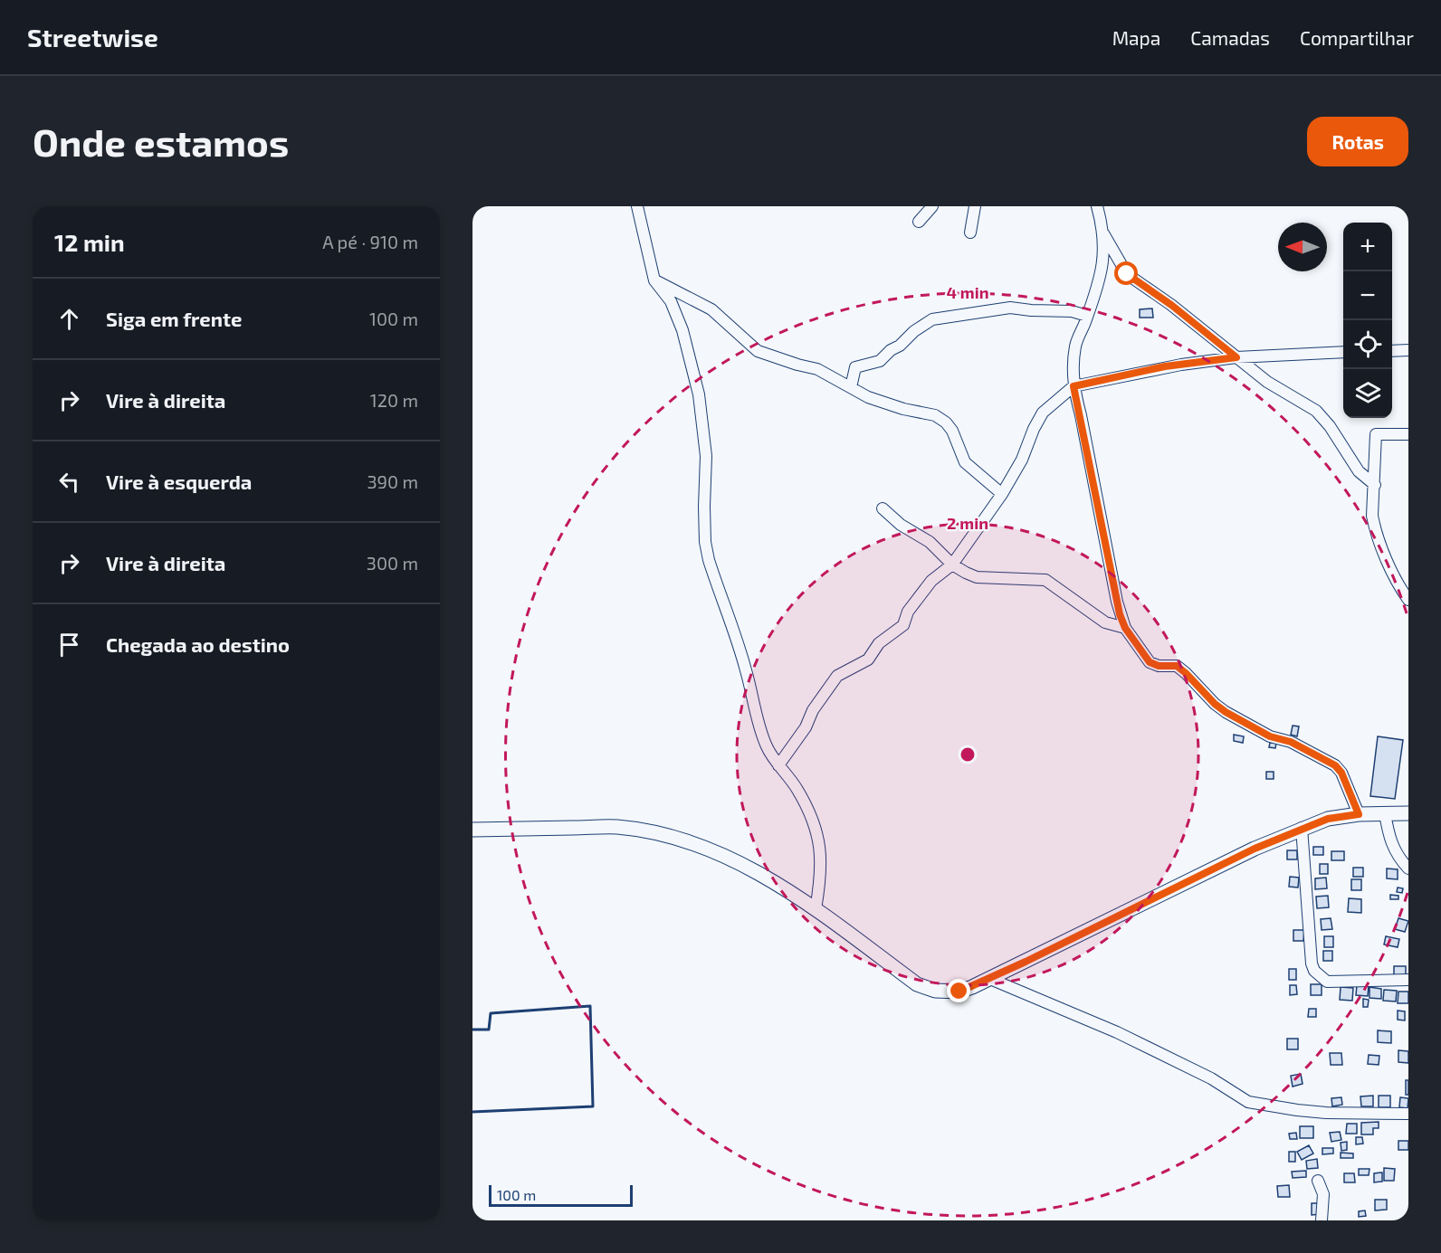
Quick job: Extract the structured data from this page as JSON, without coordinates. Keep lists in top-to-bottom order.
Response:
{
  "scale_bar": "100 m",
  "north": "left",
  "page": {
    "header": "Streetwise",
    "nav": ["Mapa", "Camadas", "Compartilhar"],
    "buttons": "Rotas",
    "title": "Onde estamos",
    "heading": ["12 min", "A pé · 910 m"],
    "map_buttons": ["+", "−"],
    "list": [
      ["Siga em frente", "100 m"],
      ["Vire à direita", "120 m"],
      ["Vire à esquerda", "390 m"],
      ["Vire à direita", "300 m"],
      "Chegada ao destino"
    ],
    "scale": "100 m"
  },
  "rings": ["4 min", "2 min"]
}
